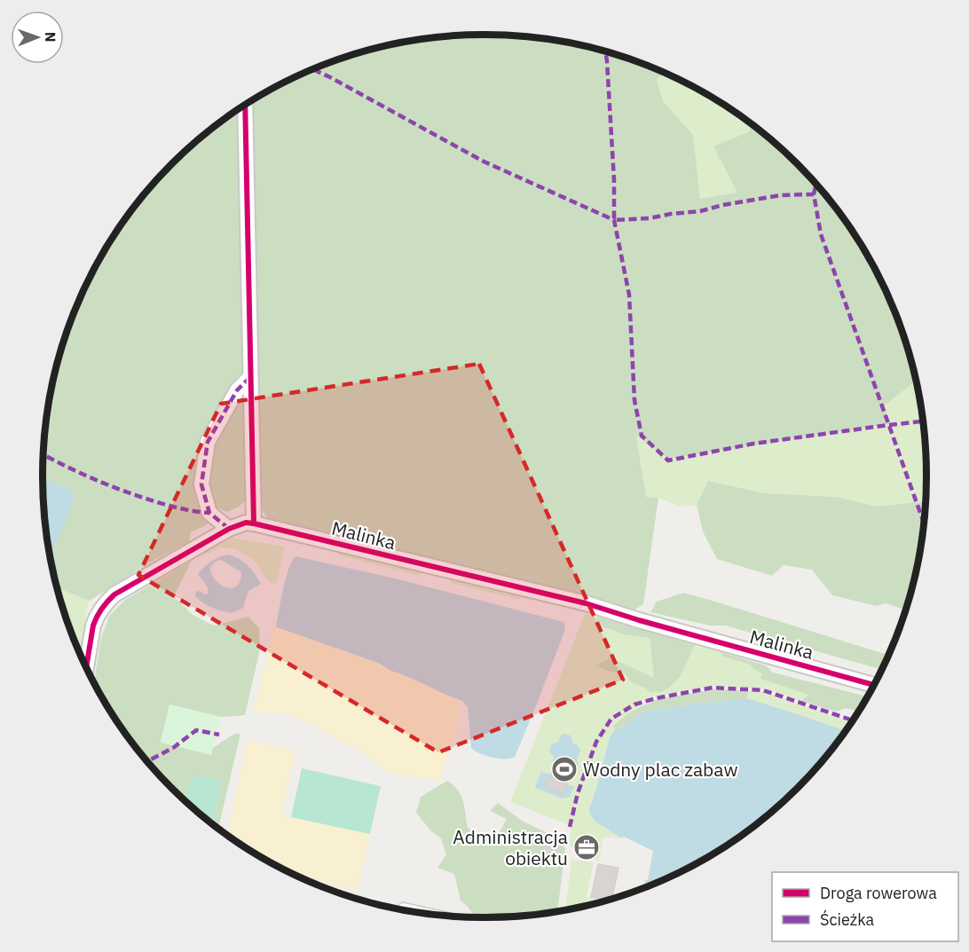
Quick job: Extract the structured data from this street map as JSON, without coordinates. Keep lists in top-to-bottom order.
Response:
{
  "streets": {
    "street": ["Malinka"]
  },
  "places": {
    "sports": ["Wodny plac zabaw"],
    "office": ["Administracja obiektu"]
  },
  "legend": ["Droga rowerowa", "Ścieżka"],
  "north": "right"
}
